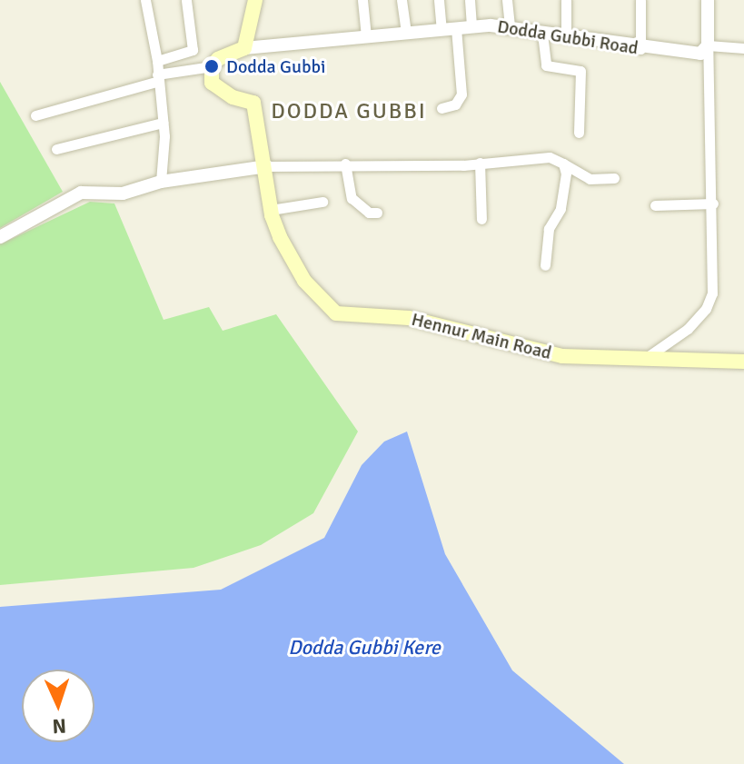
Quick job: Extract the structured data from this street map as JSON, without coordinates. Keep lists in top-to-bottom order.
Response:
{
  "streets": {
    "main road": ["Hennur Main Road"],
    "street": ["Dodda Gubbi Road"]
  },
  "districts": ["DODDA GUBBI"],
  "water": ["Dodda Gubbi Kere"],
  "places": ["Dodda Gubbi"],
  "north": "bottom"
}
